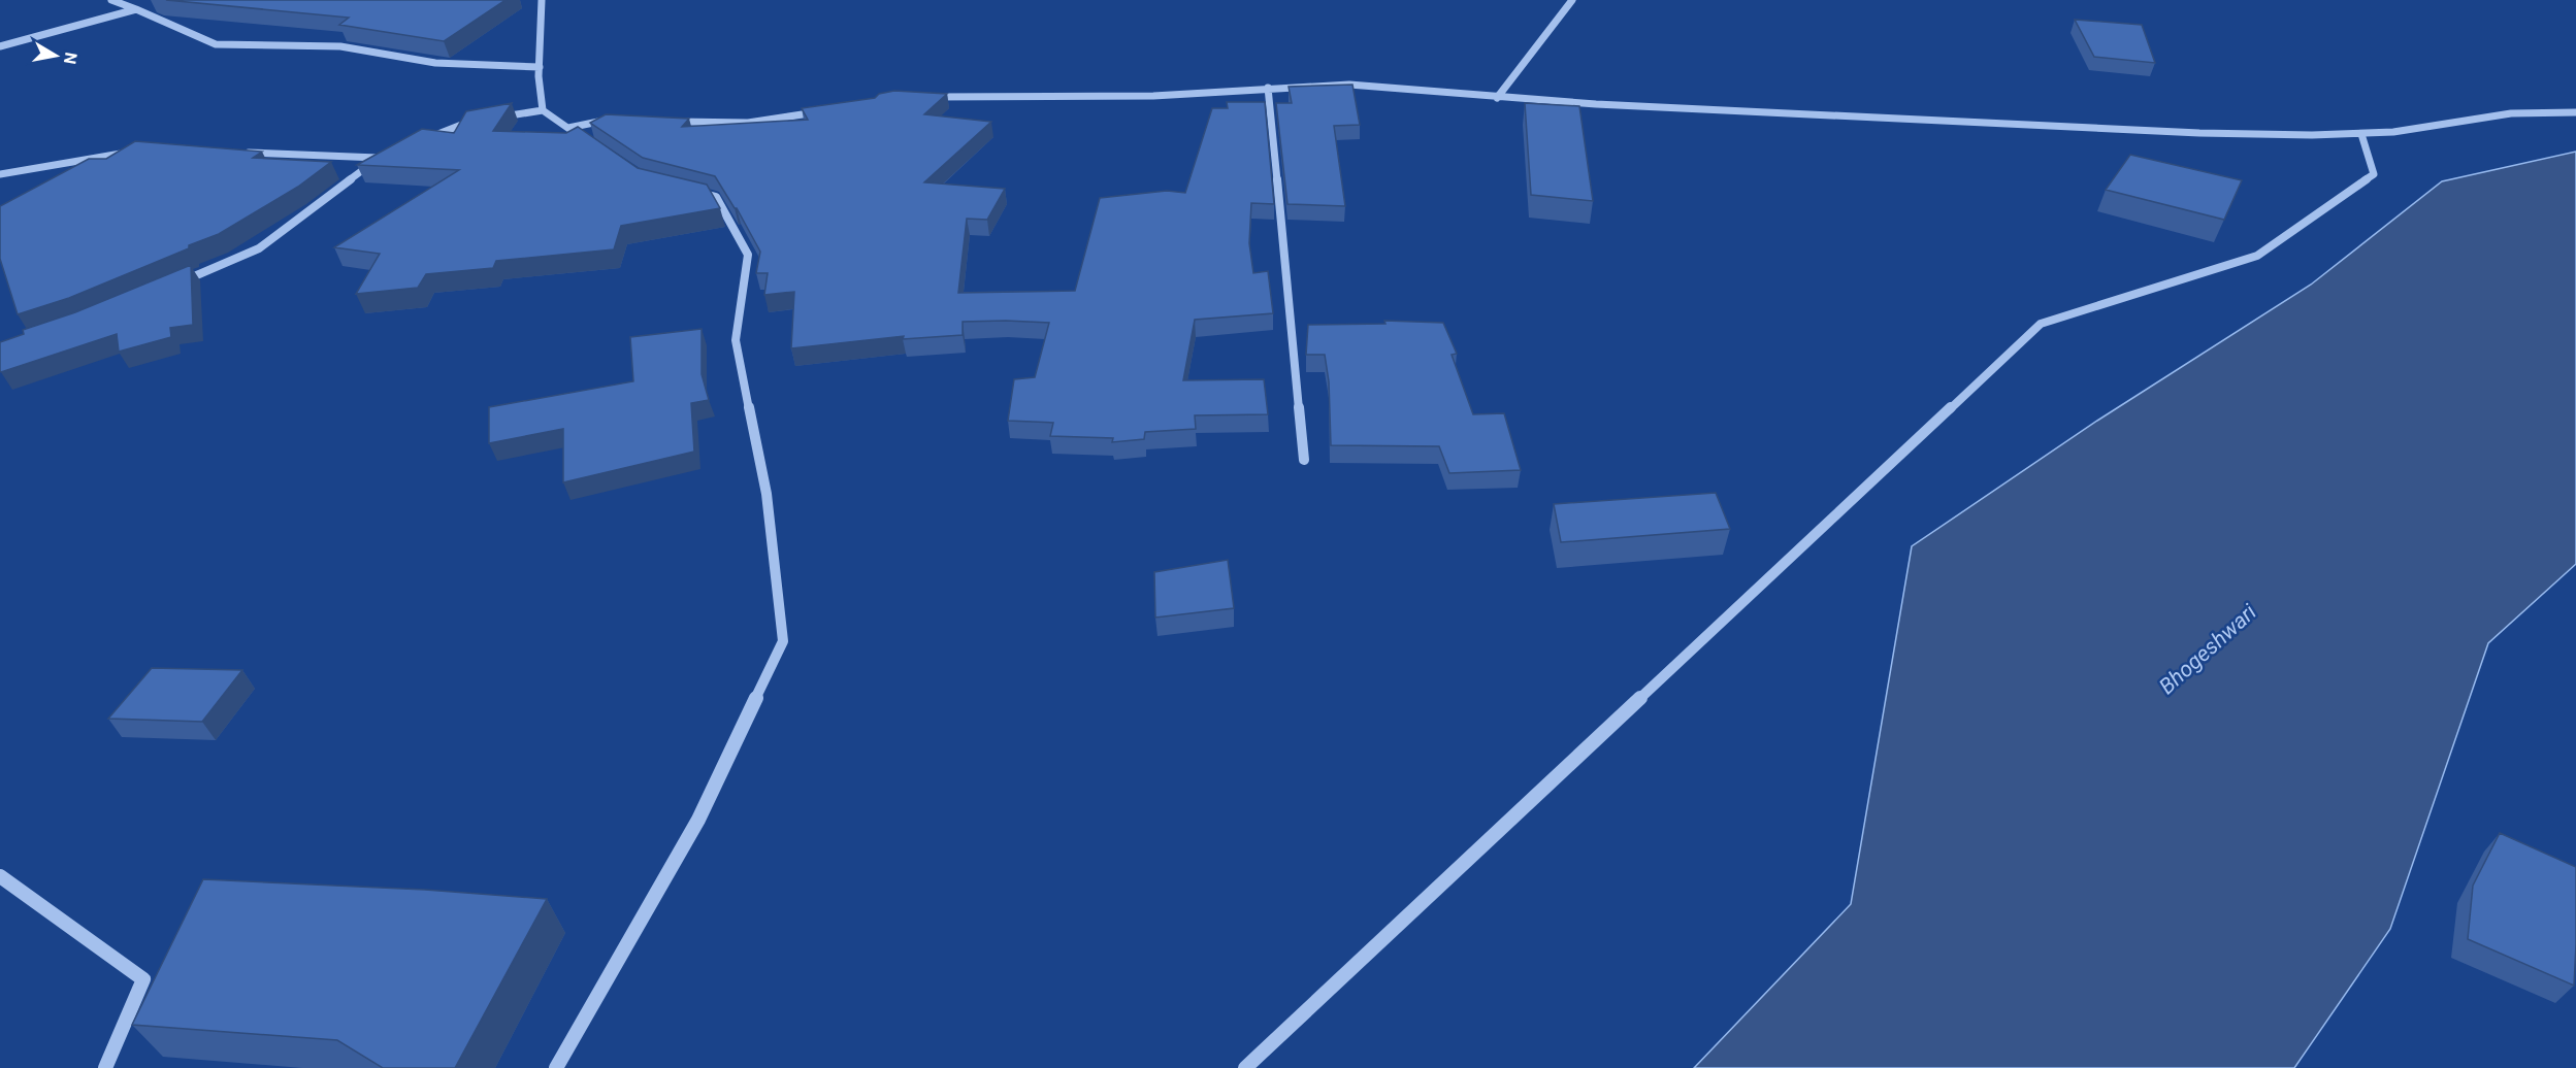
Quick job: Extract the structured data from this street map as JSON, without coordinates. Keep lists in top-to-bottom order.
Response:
{
  "water": ["Bhogeshwari"],
  "north": "right"
}
